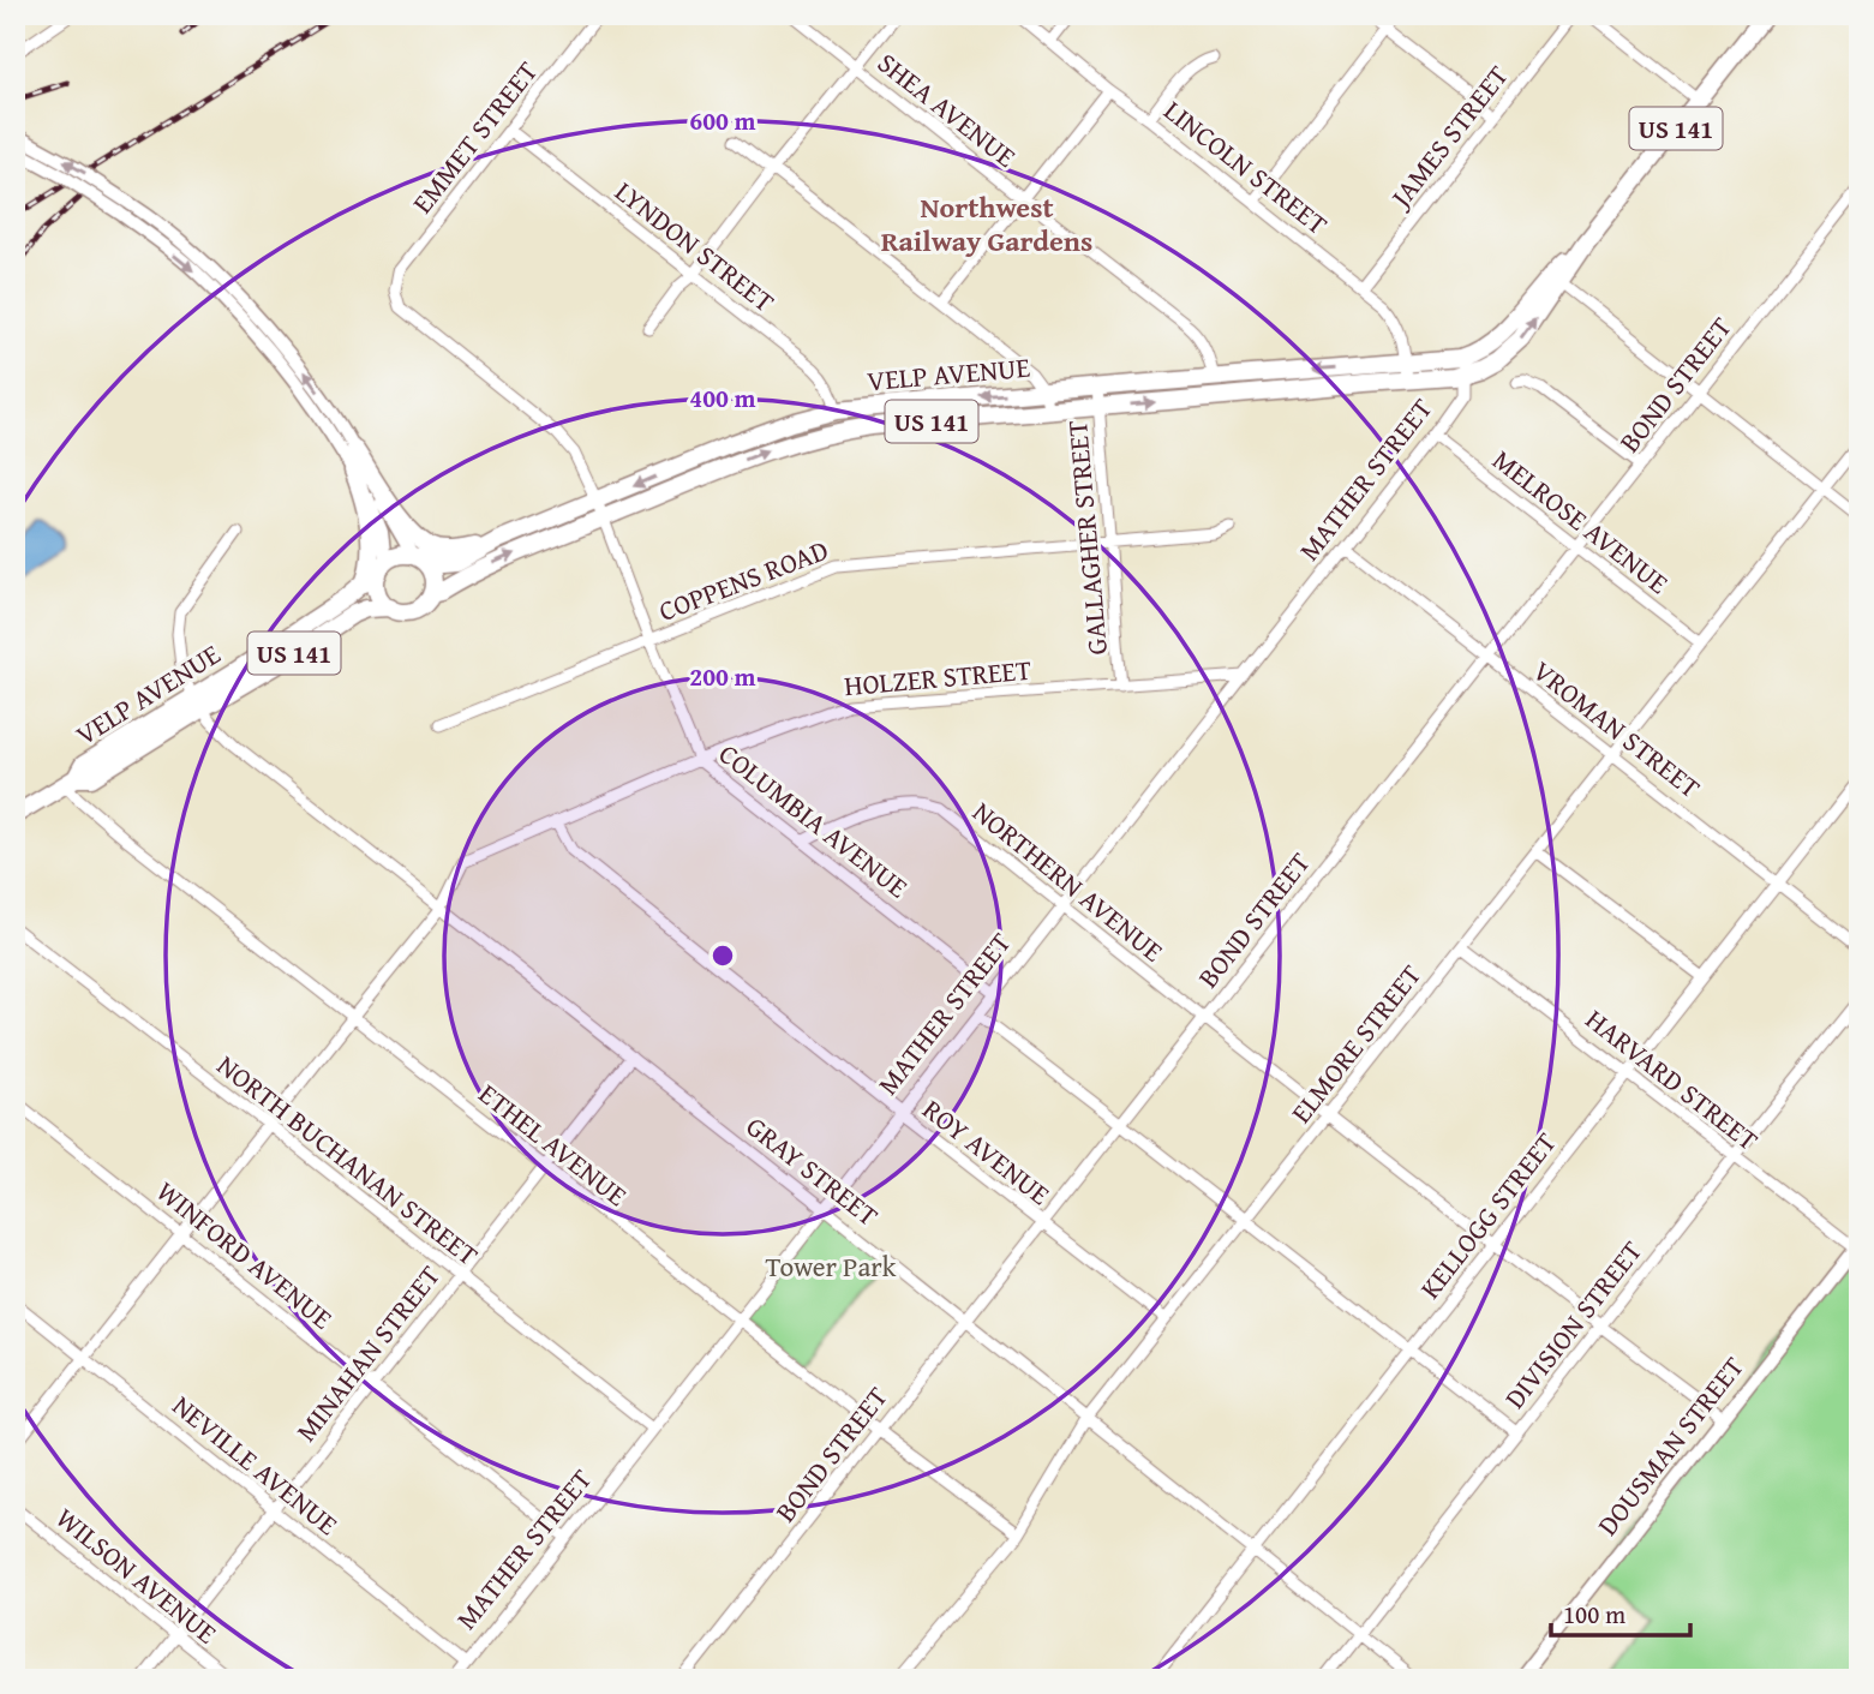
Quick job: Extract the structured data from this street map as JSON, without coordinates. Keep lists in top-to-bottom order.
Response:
{
  "streets": {
    "main road": ["US 141", "VELP AVENUE"],
    "street": [
      "SHEA AVENUE",
      "JAMES STREET",
      "EMMET STREET",
      "LINCOLN STREET",
      "LYNDON STREET",
      "BOND STREET",
      "MATHER STREET",
      "MELROSE AVENUE",
      "GALLAGHER STREET",
      "COPPENS ROAD",
      "HOLZER STREET",
      "VROMAN STREET",
      "COLUMBIA AVENUE",
      "NORTHERN AVENUE",
      "ELMORE STREET",
      "HARVARD STREET",
      "ETHEL AVENUE",
      "ROY AVENUE",
      "NORTH BUCHANAN STREET",
      "GRAY STREET",
      "KELLOGG STREET",
      "WINFORD AVENUE",
      "DIVISION STREET",
      "MINAHAN STREET",
      "DOUSMAN STREET",
      "NEVILLE AVENUE",
      "WILSON AVENUE"
    ]
  },
  "crossings": [
    ["SHEA AVENUE", "VELP AVENUE"],
    ["US 141", "VELP AVENUE"],
    ["US 141", "MATHER STREET"],
    ["JAMES STREET", "LINCOLN STREET"],
    ["EMMET STREET", "LYNDON STREET"],
    ["EMMET STREET", "COLUMBIA AVENUE"],
    ["LINCOLN STREET", "VELP AVENUE"],
    ["LYNDON STREET", "VELP AVENUE"],
    ["VELP AVENUE", "MATHER STREET"],
    ["VELP AVENUE", "GALLAGHER STREET"],
    ["VELP AVENUE", "COLUMBIA AVENUE"],
    ["VELP AVENUE", "ETHEL AVENUE"],
    ["VELP AVENUE", "GRAY STREET"],
    ["BOND STREET", "MELROSE AVENUE"],
    ["BOND STREET", "VROMAN STREET"],
    ["BOND STREET", "NORTHERN AVENUE"],
    ["BOND STREET", "ETHEL AVENUE"],
    ["BOND STREET", "ROY AVENUE"],
    ["BOND STREET", "GRAY STREET"],
    ["MATHER STREET", "MELROSE AVENUE"],
    ["MATHER STREET", "HOLZER STREET"],
    ["MATHER STREET", "VROMAN STREET"],
    ["MATHER STREET", "COLUMBIA AVENUE"],
    ["MATHER STREET", "NORTHERN AVENUE"],
    ["MATHER STREET", "ETHEL AVENUE"],
    ["MATHER STREET", "ROY AVENUE"],
    ["MATHER STREET", "NORTH BUCHANAN STREET"],
    ["MATHER STREET", "GRAY STREET"],
    ["MATHER STREET", "WINFORD AVENUE"],
    ["MATHER STREET", "NEVILLE AVENUE"],
    ["MELROSE AVENUE", "ELMORE STREET"],
    ["GALLAGHER STREET", "COPPENS ROAD"],
    ["GALLAGHER STREET", "HOLZER STREET"],
    ["COPPENS ROAD", "COLUMBIA AVENUE"],
    ["HOLZER STREET", "COLUMBIA AVENUE"],
    ["HOLZER STREET", "ETHEL AVENUE"],
    ["HOLZER STREET", "ROY AVENUE"],
    ["HOLZER STREET", "NORTH BUCHANAN STREET"],
    ["HOLZER STREET", "GRAY STREET"],
    ["HOLZER STREET", "WINFORD AVENUE"],
    ["HOLZER STREET", "NEVILLE AVENUE"],
    ["VROMAN STREET", "ELMORE STREET"],
    ["VROMAN STREET", "KELLOGG STREET"],
    ["COLUMBIA AVENUE", "NORTHERN AVENUE"],
    ["NORTHERN AVENUE", "ELMORE STREET"],
    ["NORTHERN AVENUE", "KELLOGG STREET"],
    ["NORTHERN AVENUE", "DIVISION STREET"],
    ["NORTHERN AVENUE", "DOUSMAN STREET"],
    ["ELMORE STREET", "HARVARD STREET"],
    ["ELMORE STREET", "ETHEL AVENUE"],
    ["ELMORE STREET", "ROY AVENUE"],
    ["ELMORE STREET", "GRAY STREET"],
    ["HARVARD STREET", "KELLOGG STREET"],
    ["HARVARD STREET", "DIVISION STREET"],
    ["HARVARD STREET", "DOUSMAN STREET"],
    ["ETHEL AVENUE", "MINAHAN STREET"],
    ["NORTH BUCHANAN STREET", "MINAHAN STREET"],
    ["GRAY STREET", "KELLOGG STREET"],
    ["GRAY STREET", "DIVISION STREET"],
    ["GRAY STREET", "MINAHAN STREET"],
    ["WINFORD AVENUE", "MINAHAN STREET"],
    ["MINAHAN STREET", "NEVILLE AVENUE"],
    ["MINAHAN STREET", "WILSON AVENUE"]
  ],
  "districts": ["Northwest Railway Gardens"],
  "parks": ["Tower Park"],
  "scale_bar": "100 m",
  "rings": ["600 m", "400 m", "200 m"]
}
